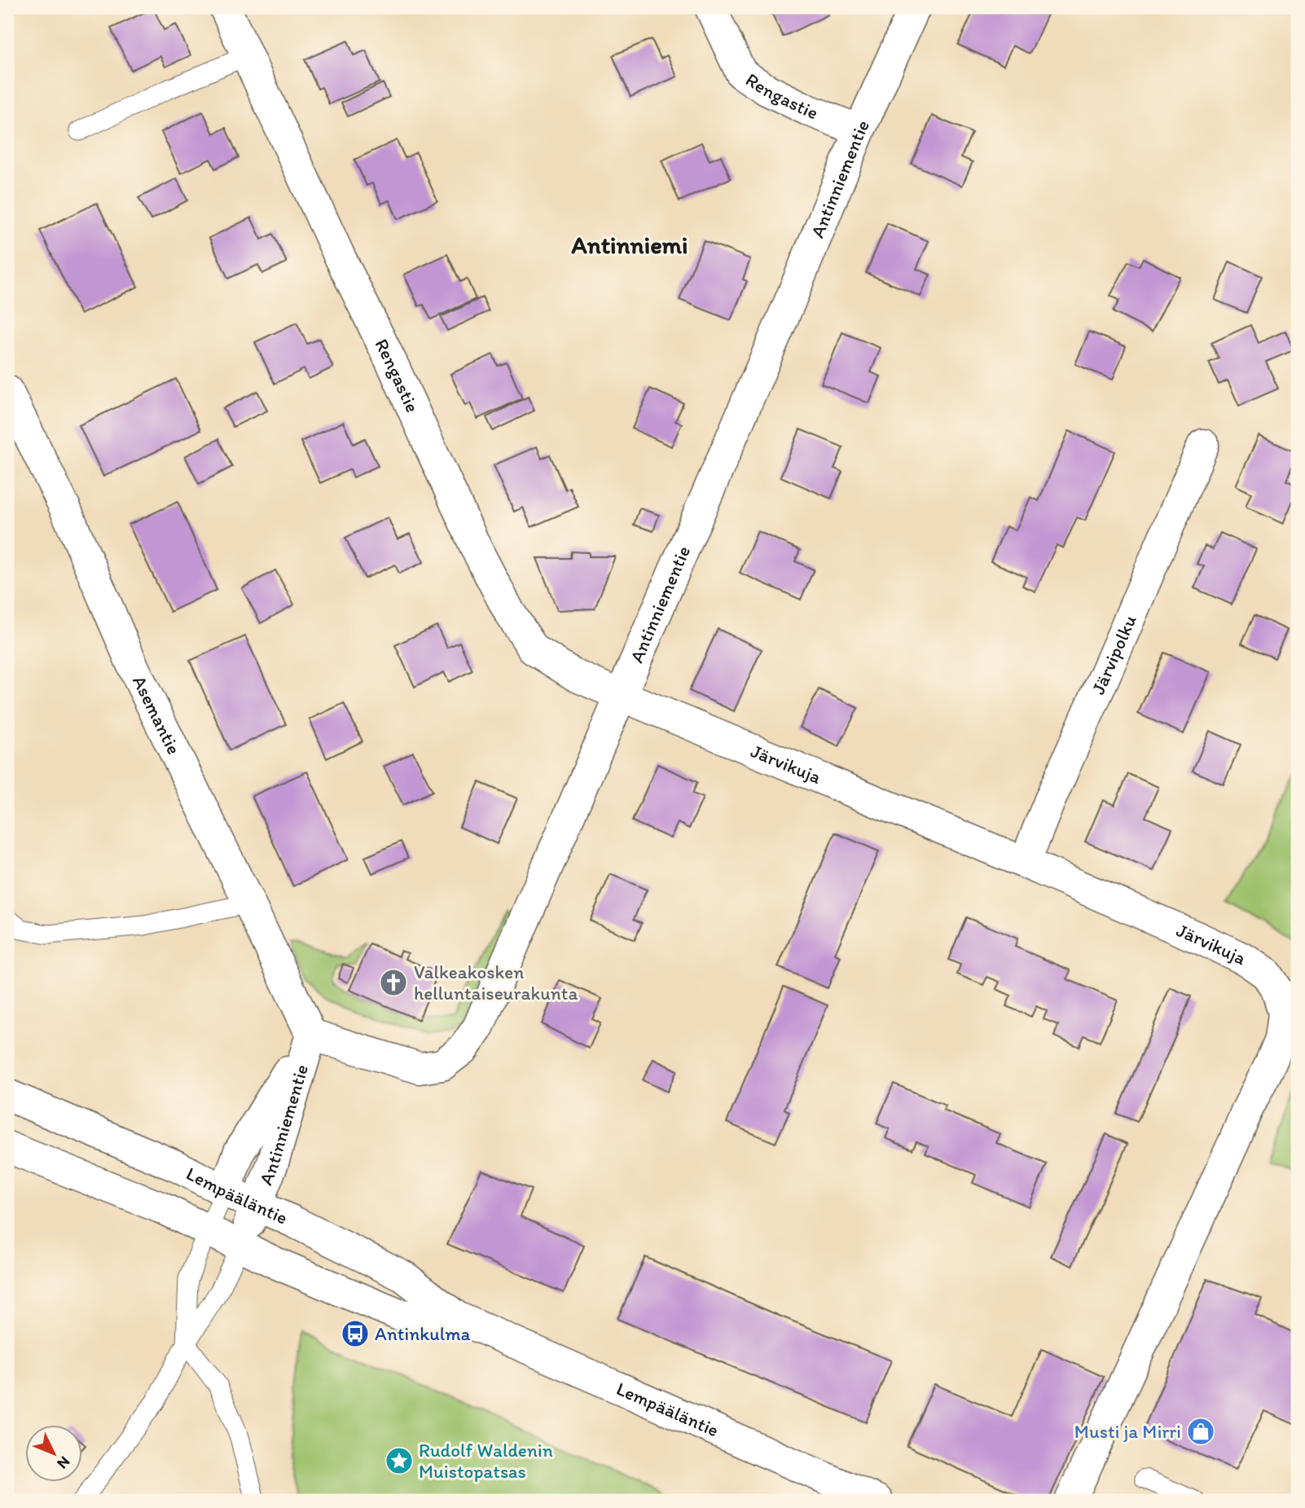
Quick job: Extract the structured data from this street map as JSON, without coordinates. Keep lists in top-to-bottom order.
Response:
{
  "streets": {
    "street": [
      "Rengastie",
      "Antinniementie",
      "Järvipolku",
      "Asemantie",
      "Järvikuja",
      "Lempääläntie"
    ]
  },
  "crossings": [
    ["Rengastie", "Antinniementie"],
    ["Rengastie", "Järvikuja"],
    ["Antinniementie", "Asemantie"],
    ["Antinniementie", "Järvikuja"],
    ["Antinniementie", "Lempääläntie"],
    ["Järvipolku", "Järvikuja"]
  ],
  "districts": ["Antinniemi"],
  "places": {
    "church": ["Valkeakosken helluntaiseurakunta"],
    "bus stop": ["Antinkulma"],
    "shop": ["Musti ja Mirri"],
    "place": ["Rudolf Waldenin Muistopatsas"]
  },
  "north": "bottom right"
}
